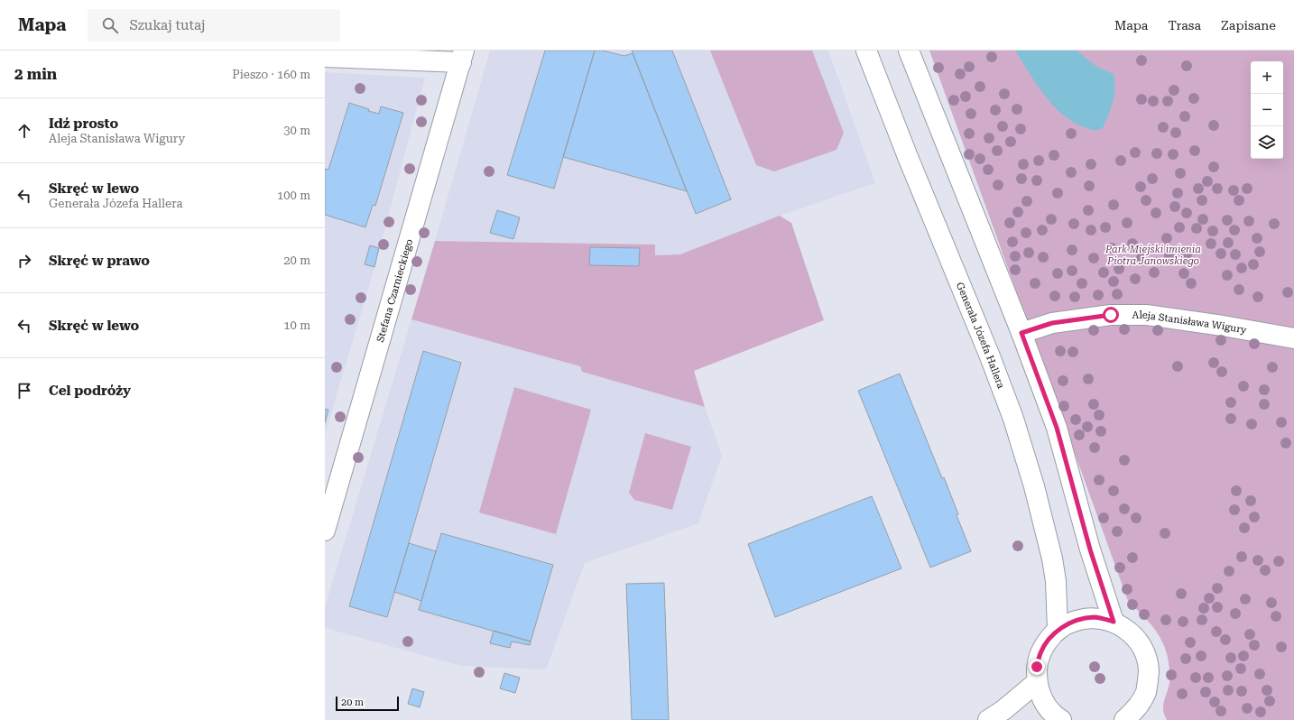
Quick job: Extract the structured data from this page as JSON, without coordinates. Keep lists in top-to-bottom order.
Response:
{
  "streets": {
    "main road": ["Stefana Czarnieckiego", "Aleja Stanisława Wigury", "Generała Józefa Hallera"]
  },
  "parks": ["Park Miejski imienia Piotra Janowskiego"],
  "scale_bar": "20 m",
  "page": {
    "header": "Mapa",
    "search": "Szukaj tutaj",
    "nav": ["Mapa", "Trasa", "Zapisane"],
    "heading": ["2 min", "Pieszo · 160 m"],
    "map_buttons": ["+", "−"],
    "list": [
      ["Idź prosto", "Aleja Stanisława Wigury", "30 m"],
      ["Skręć w lewo", "Generała Józefa Hallera", "100 m"],
      ["Skręć w prawo", "20 m"],
      ["Skręć w lewo", "10 m"],
      "Cel podróży"
    ],
    "scale": "20 m"
  }
}
